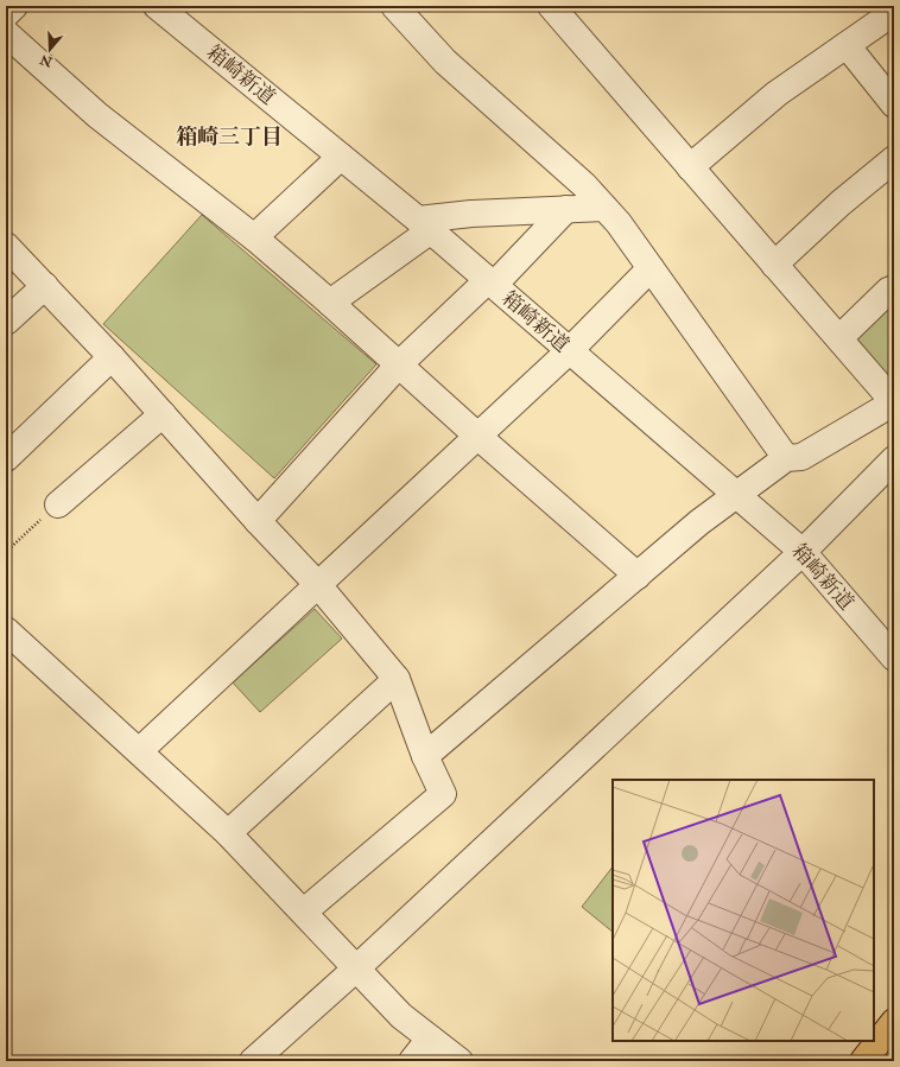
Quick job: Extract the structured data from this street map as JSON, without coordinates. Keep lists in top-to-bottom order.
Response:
{
  "streets": {
    "street": ["箱崎新道"]
  },
  "districts": ["箱崎三丁目"],
  "north": "bottom"
}
